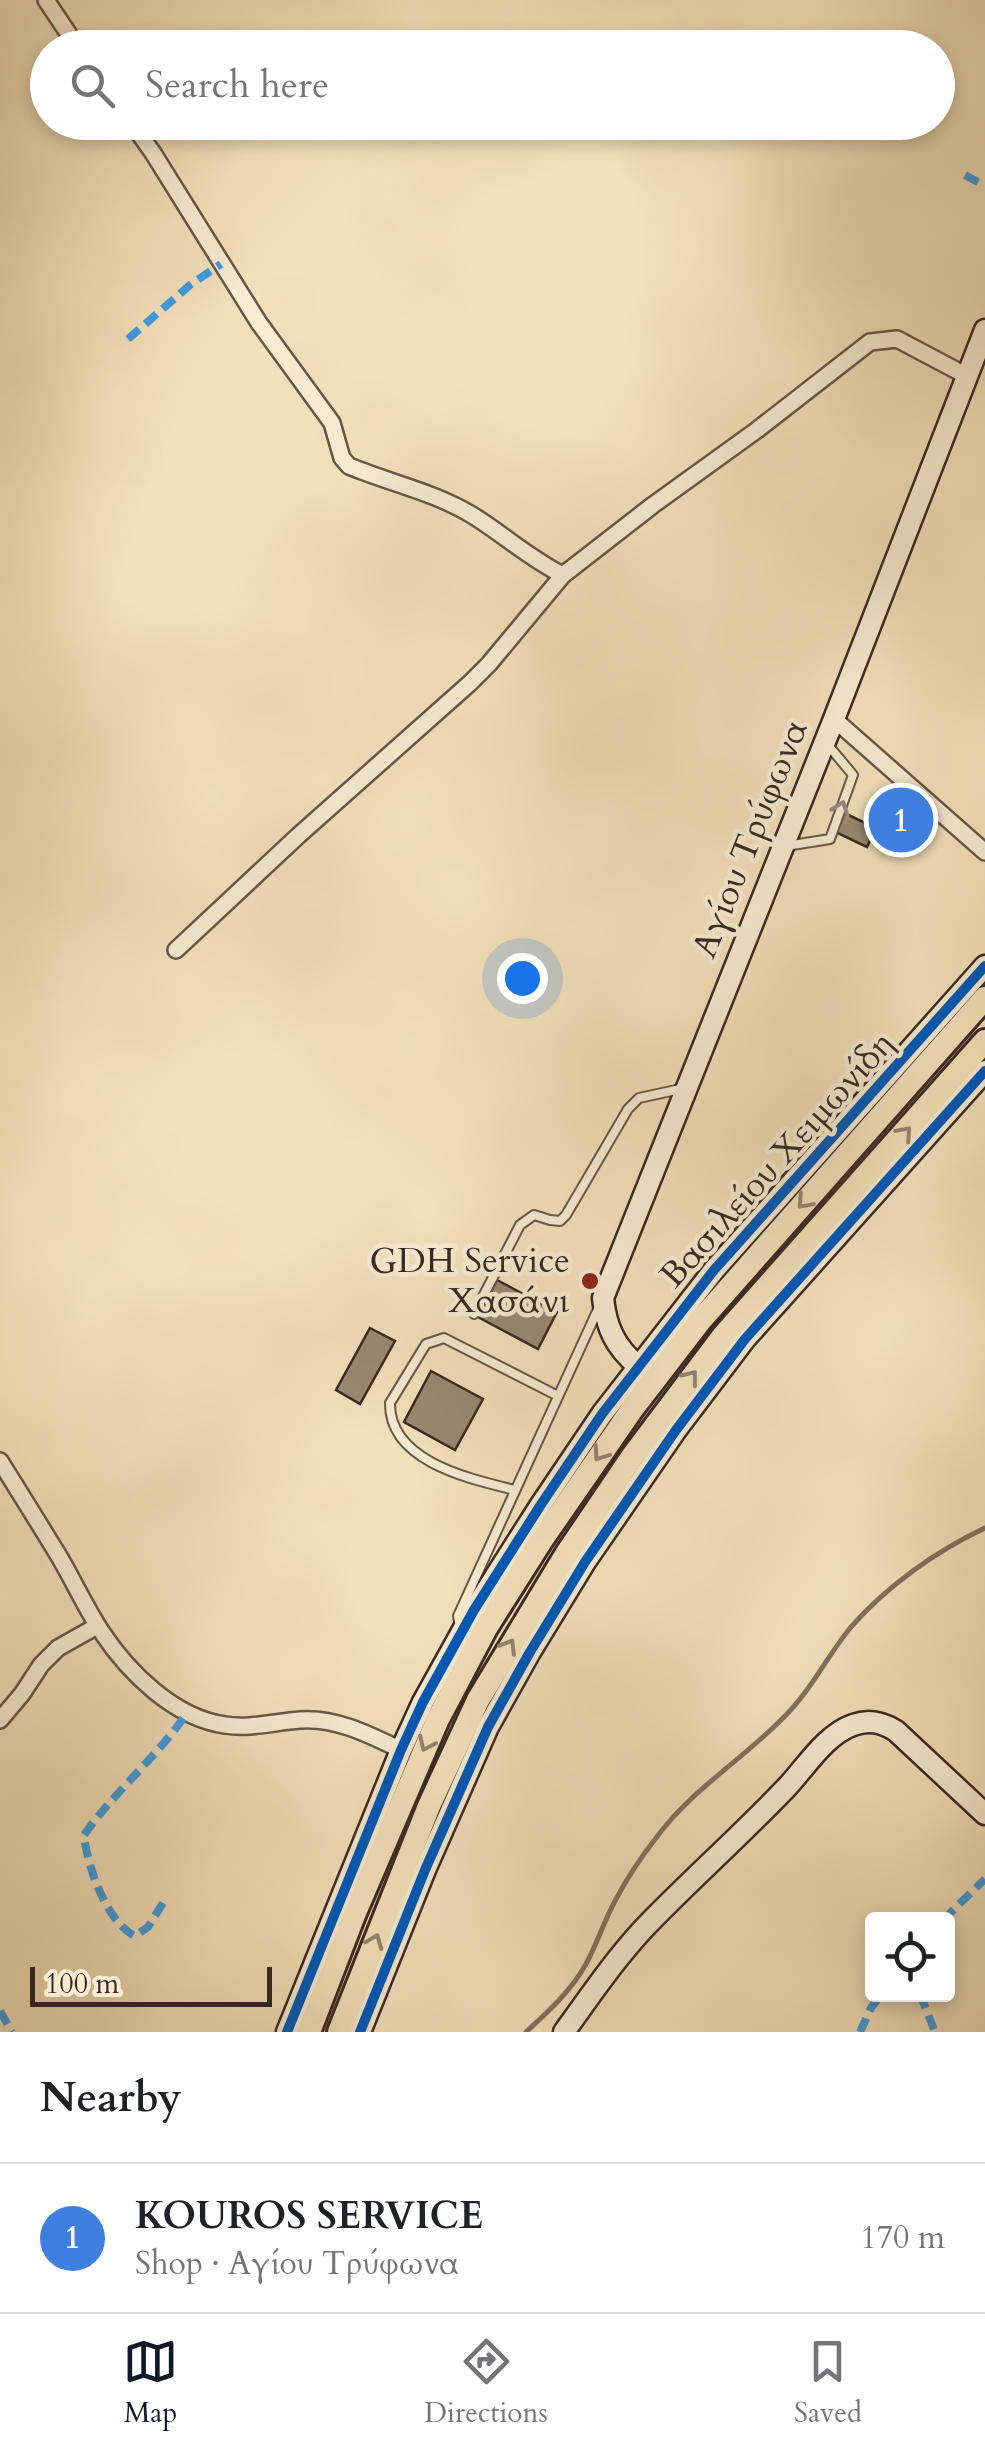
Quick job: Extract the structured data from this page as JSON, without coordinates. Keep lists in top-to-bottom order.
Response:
{
  "streets": {
    "street": ["Αγίου Τρύφωνα", "Βασιλείου Χειμωνίδη"]
  },
  "places": ["GDH Service Χασάνι"],
  "scale_bar": "100 m",
  "page": {
    "search": "Search here",
    "pins": "1",
    "scale": "100 m",
    "heading": "Nearby",
    "list": [
      {
        "mark": "1",
        "name": "KOUROS SERVICE",
        "note": "Shop · Αγίου Τρύφωνα",
        "value": "170 m"
      }
    ],
    "nav": ["Map", "Directions", "Saved"]
  }
}
